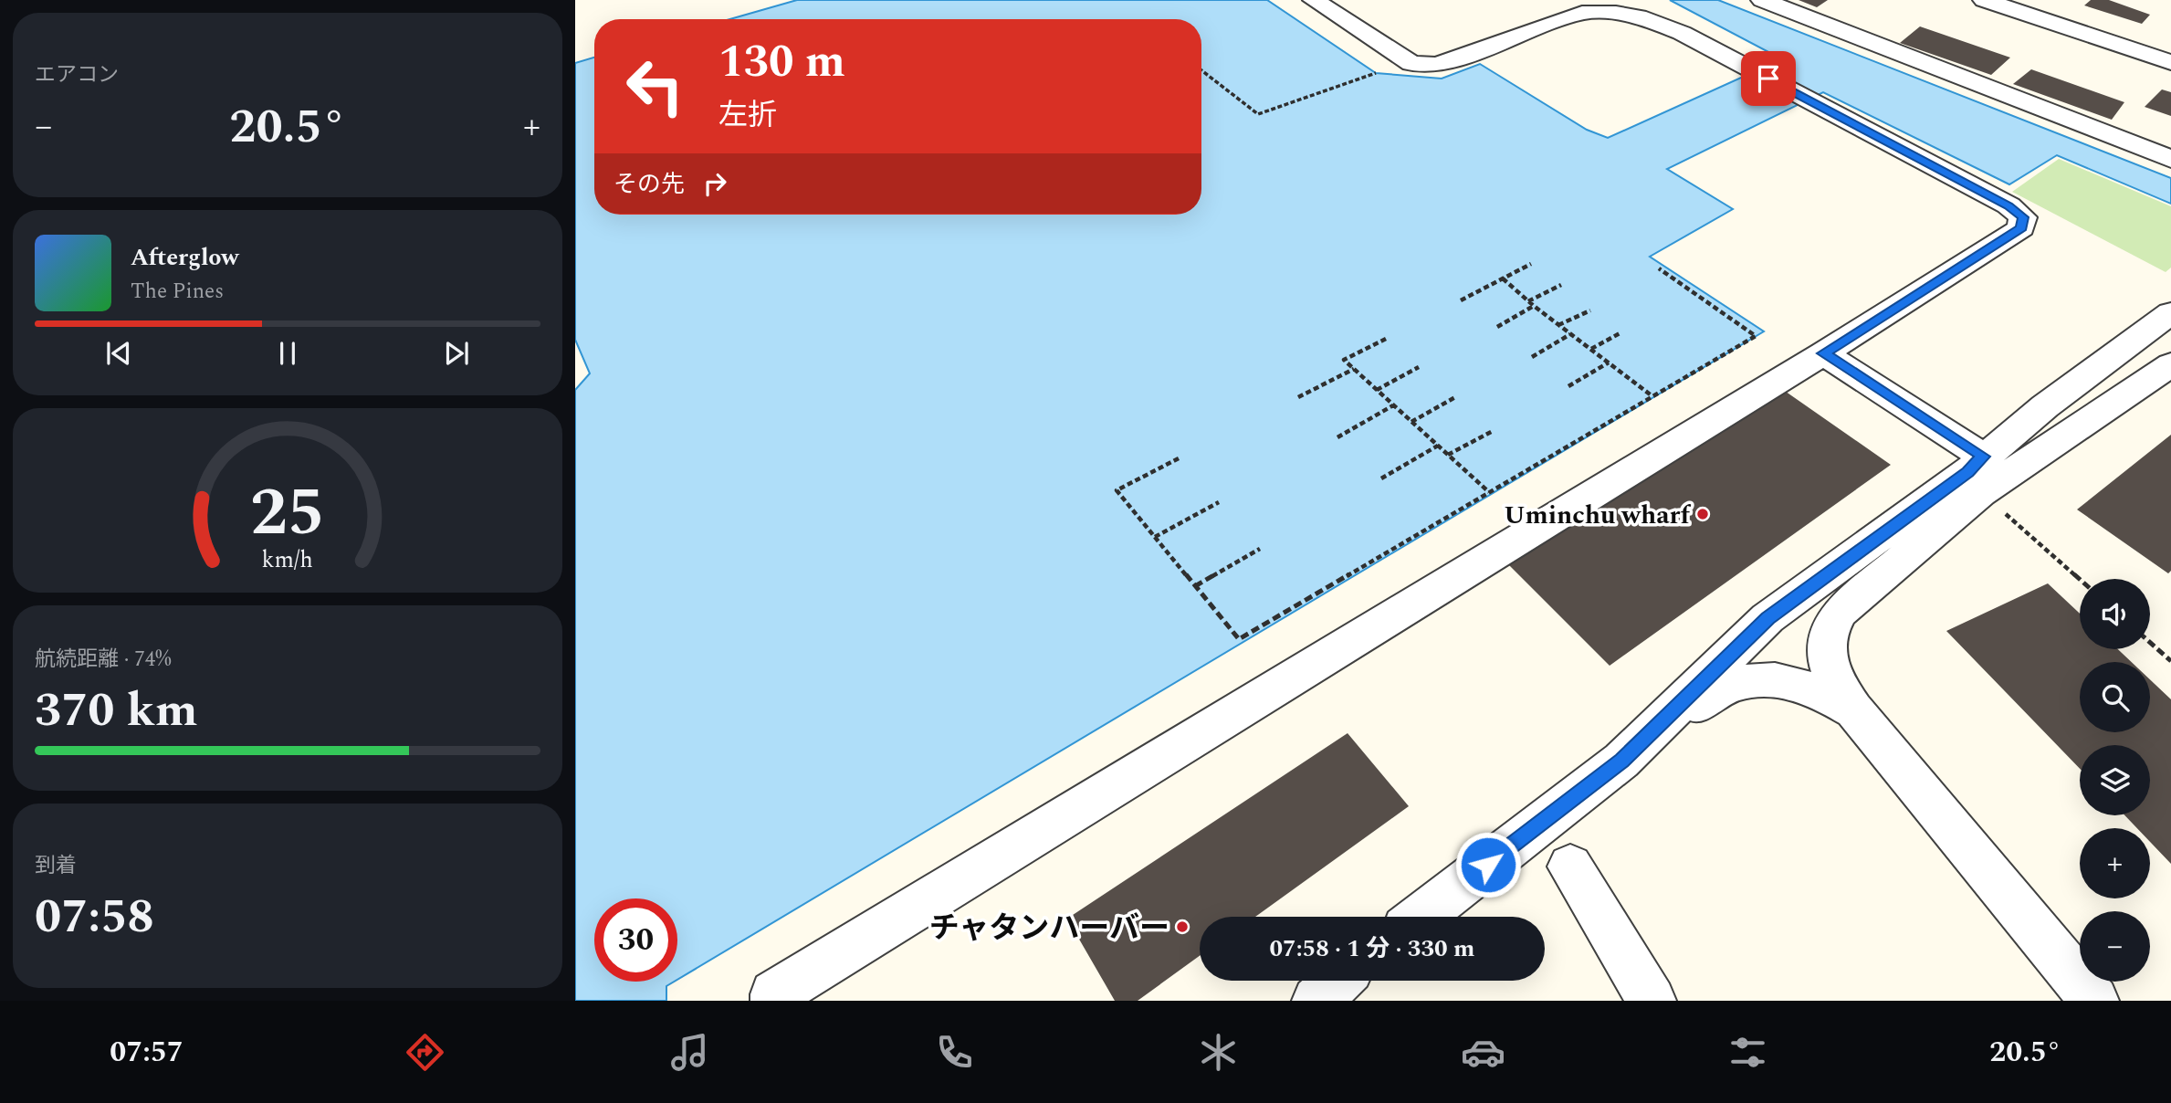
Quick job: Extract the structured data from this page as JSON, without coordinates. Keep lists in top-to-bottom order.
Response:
{
  "places": ["Uminchu wharf", "チャタンハーバー"],
  "page": {
    "tile": [
      "エアコン",
      ["航続距離 · 74%", "370 km"],
      ["到着", "07:58"]
    ],
    "turn": ["130 m", "左折"],
    "heat": ["−", "20.5°", "+"],
    "then": "その先",
    "song": ["Afterglow", "The Pines"],
    "map_buttons": ["+", "−"],
    "limit": "30",
    "trip": "07:58 · 1 分 · 330 m",
    "tabs": ["07:57", "20.5°"],
    "gauge": ["25", "km/h"]
  }
}
